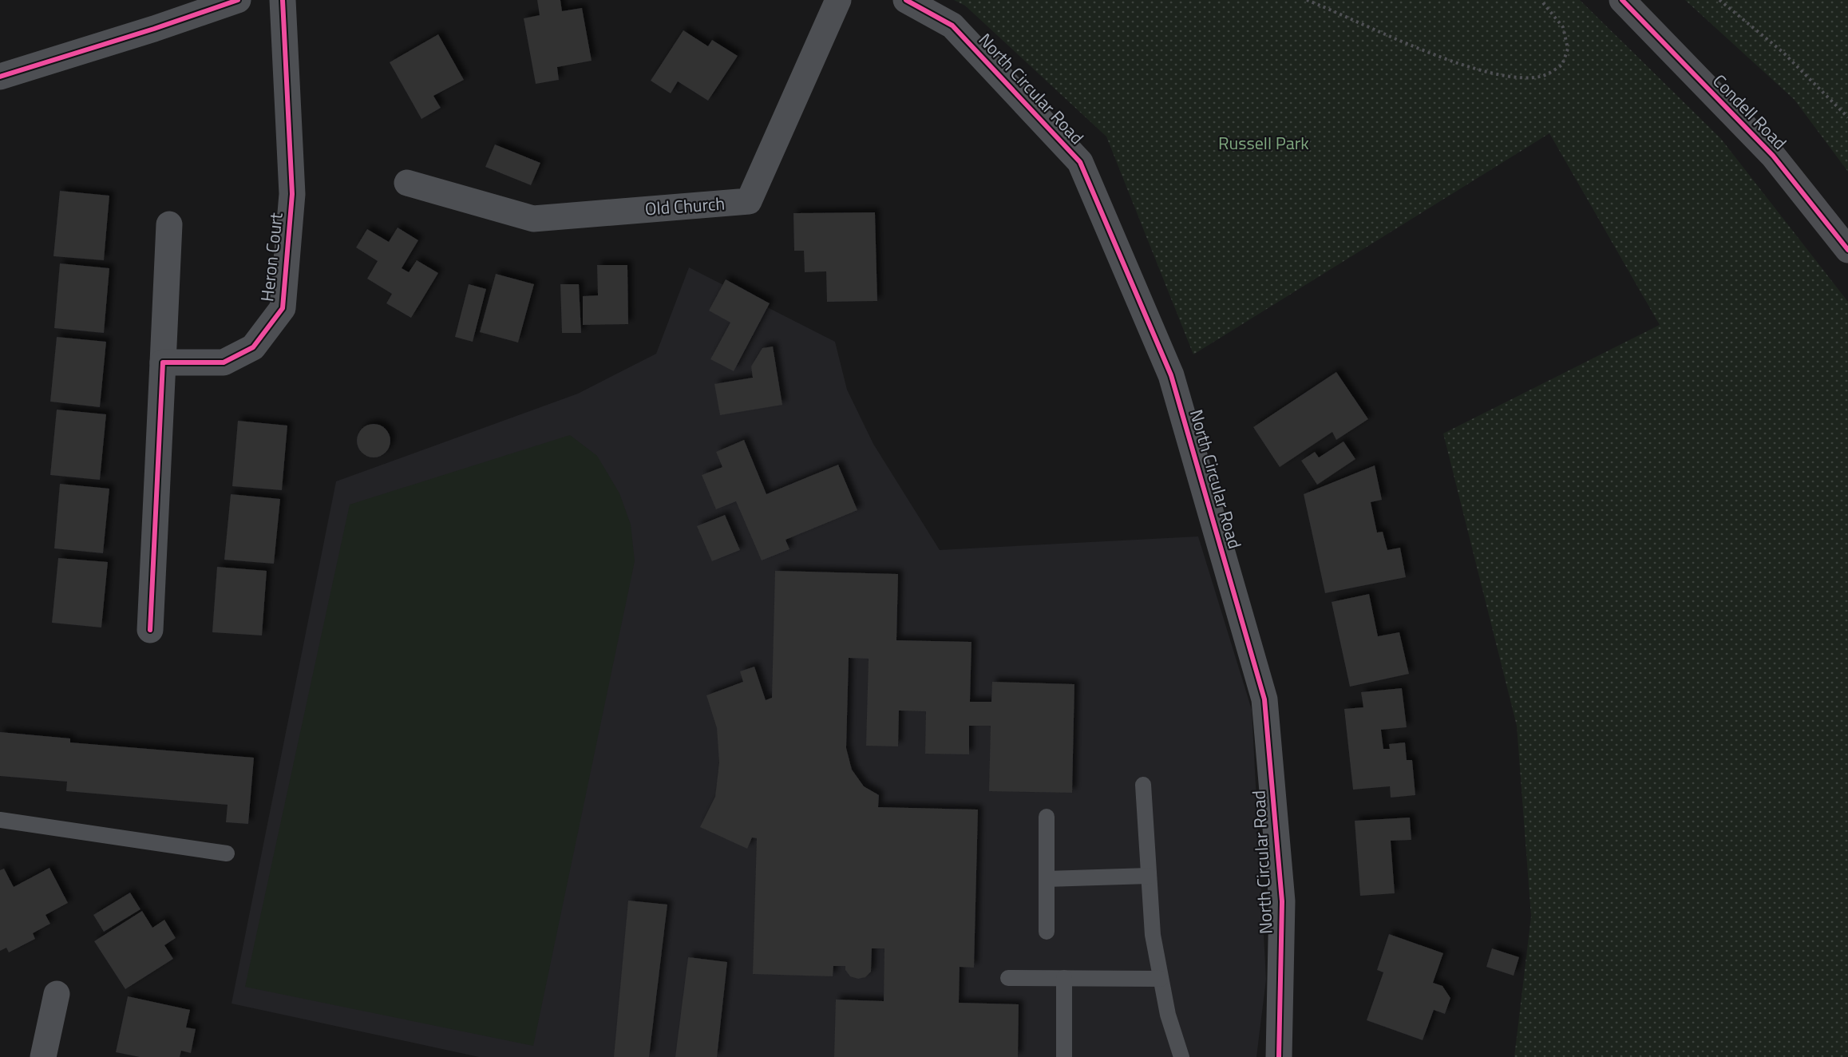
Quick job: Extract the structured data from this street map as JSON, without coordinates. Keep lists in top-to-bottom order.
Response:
{
  "streets": {
    "main road": ["Condell Road"],
    "street": ["North Circular Road", "Old Church", "Heron Court"]
  },
  "parks": ["Russell Park"]
}
